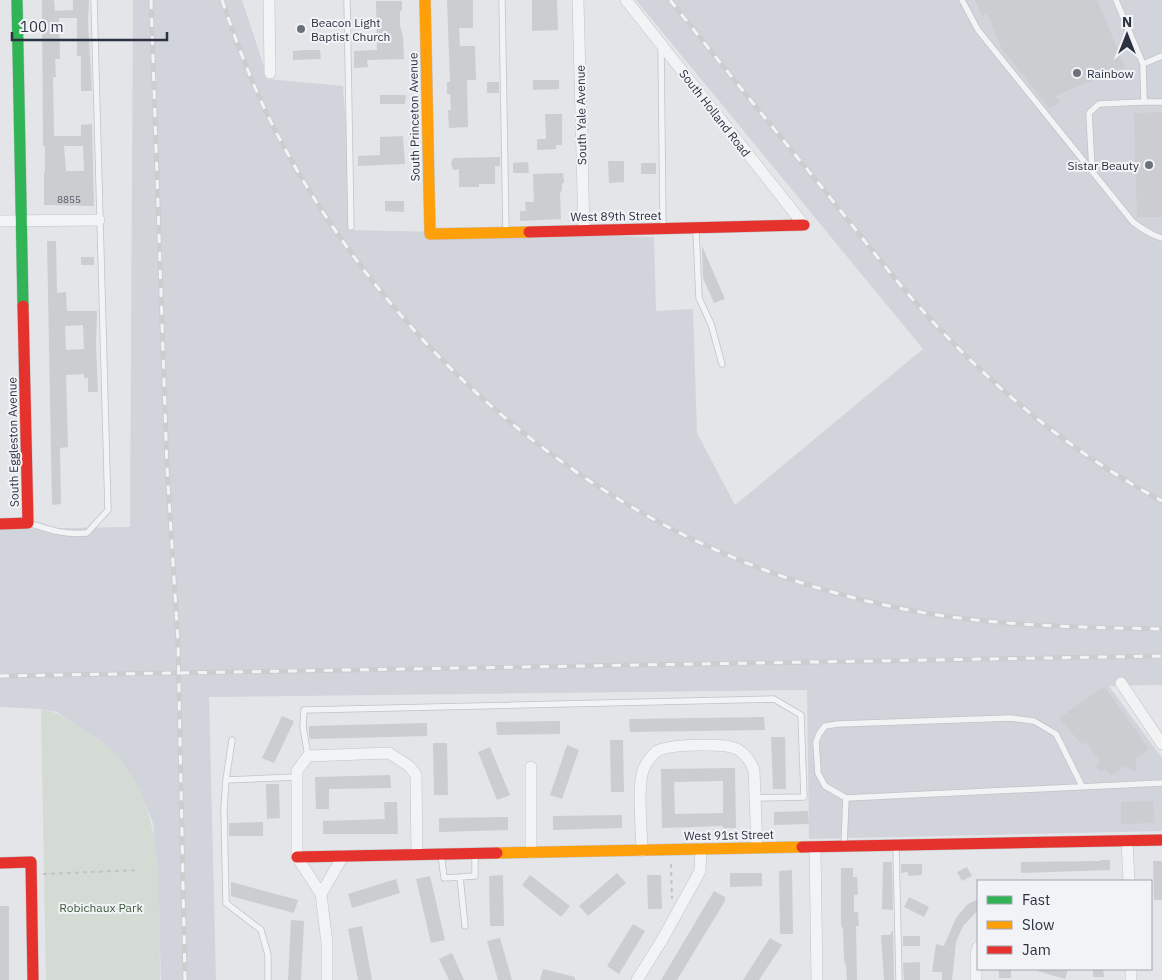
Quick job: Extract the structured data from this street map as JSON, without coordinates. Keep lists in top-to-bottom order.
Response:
{
  "streets": {
    "street": [
      "South Holland Road",
      "South Yale Avenue",
      "South Princeton Avenue",
      "West 89th Street",
      "South Eggleston Avenue",
      "West 91st Street"
    ]
  },
  "crossings": [
    ["South Holland Road", "West 89th Street"],
    ["South Yale Avenue", "West 89th Street"],
    ["South Princeton Avenue", "West 89th Street"]
  ],
  "parks": ["Robichaux Park"],
  "places": ["Beacon Light Baptist Church", "Rainbow", "Sistar Beauty"],
  "house_numbers": ["8855"],
  "legend": ["Fast", "Slow", "Jam"],
  "scale_bar": "100 m",
  "north": "top"
}
